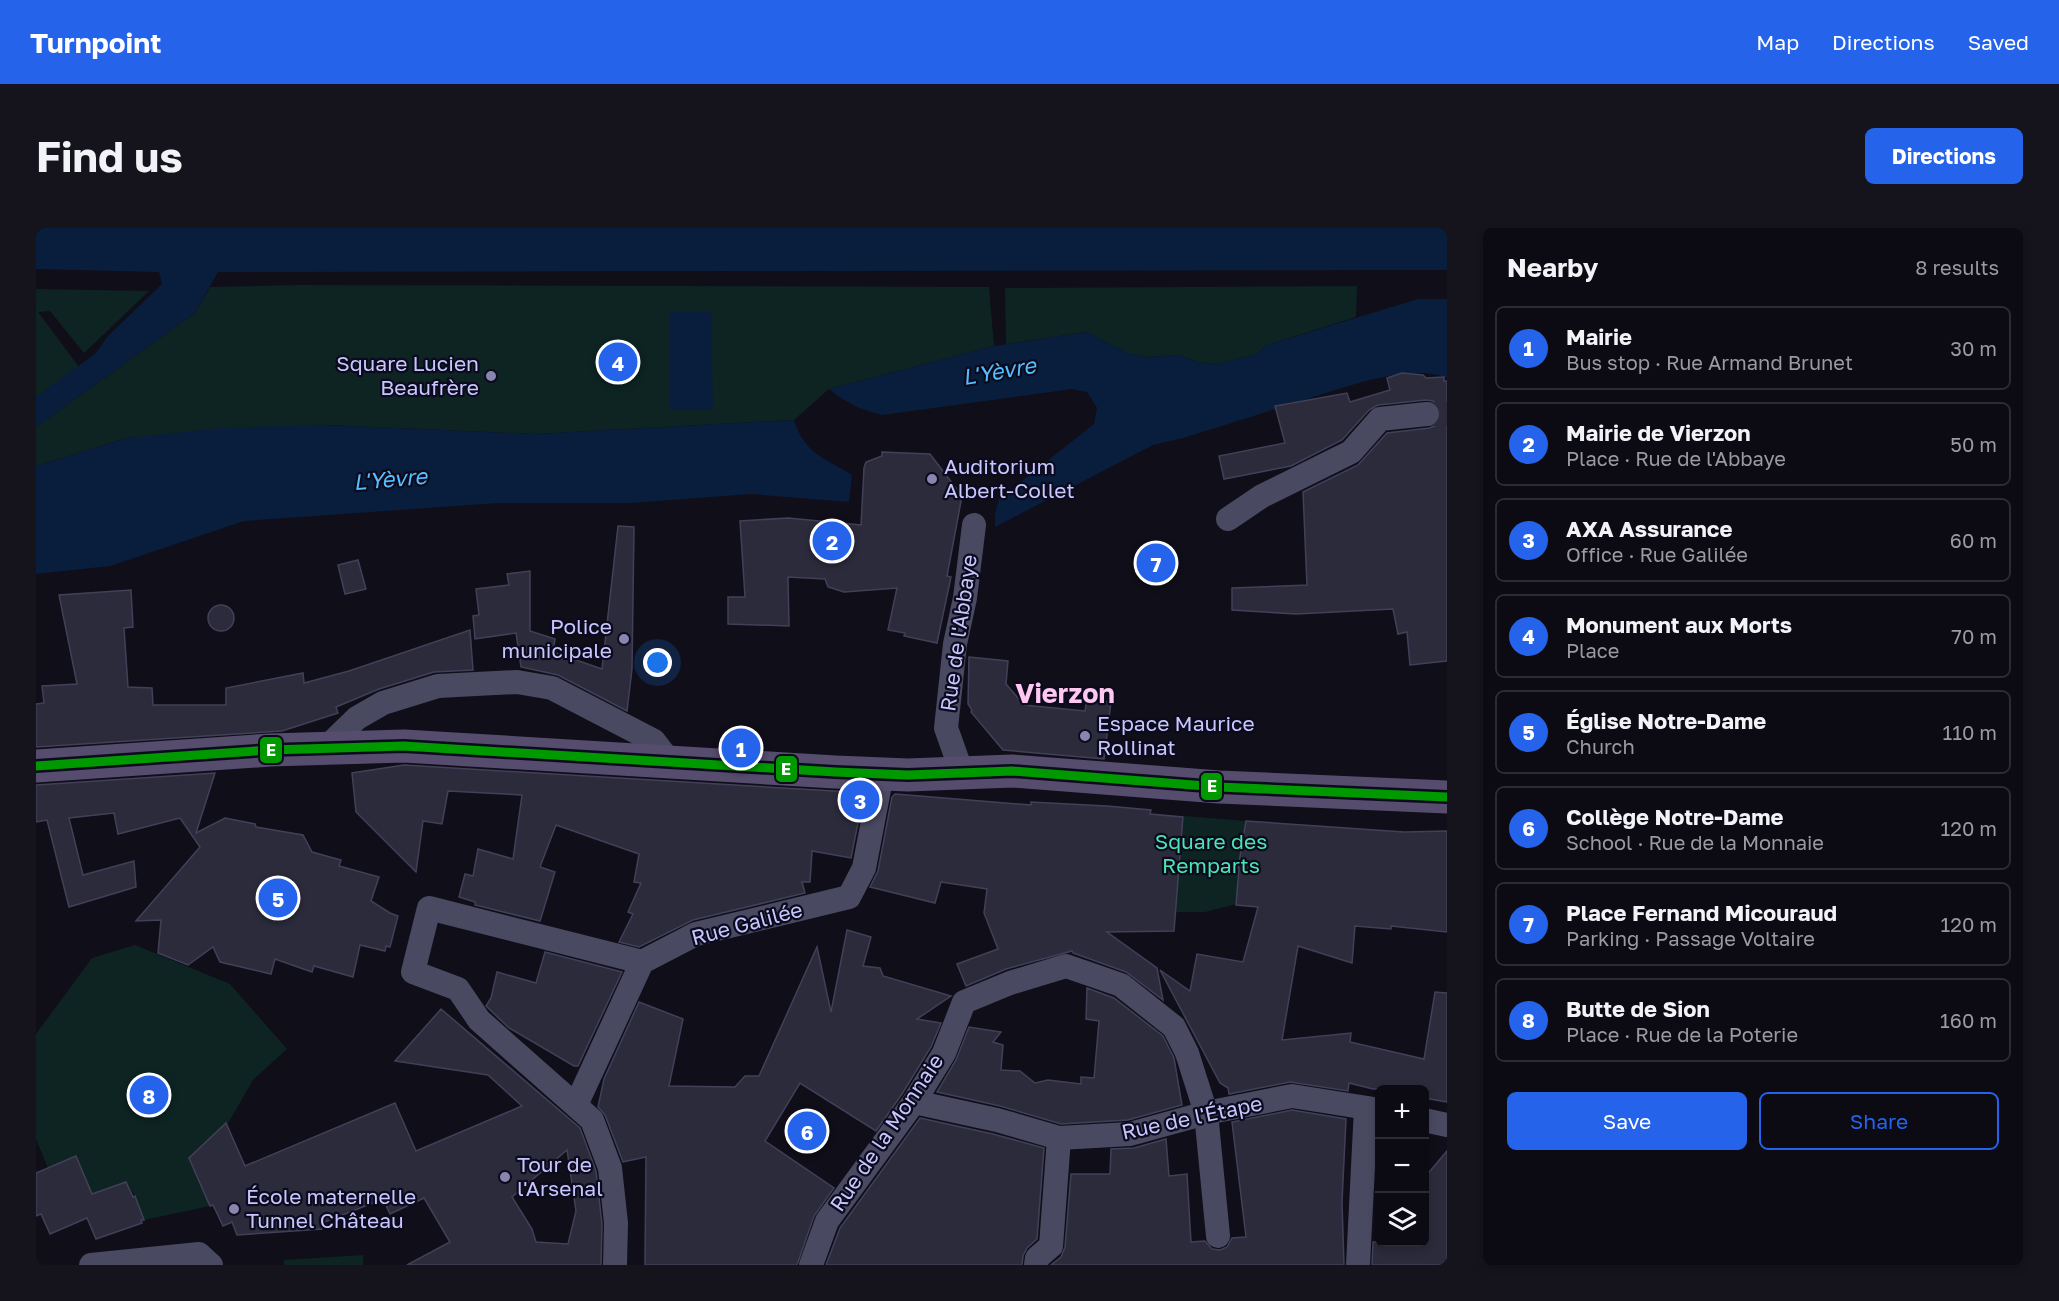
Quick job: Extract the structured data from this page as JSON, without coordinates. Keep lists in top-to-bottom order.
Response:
{
  "streets": {
    "street": [
      "Rue de l'Abbaye",
      "Rue Galilée",
      "Rue de l'Étape",
      "Rue de la Monnaie"
    ]
  },
  "crossings": [
    ["Rue de l'Étape", "Rue de la Monnaie"]
  ],
  "districts": ["Vierzon"],
  "water": ["L'Yèvre"],
  "parks": ["Square des Remparts"],
  "places": [
    "Square Lucien Beaufrère",
    "Auditorium Albert-Collet",
    "Police municipale",
    "Espace Maurice Rollinat",
    "Tour de l'Arsenal",
    "École maternelle Tunnel Château"
  ],
  "lines": ["transit line E"],
  "page": {
    "header": "Turnpoint",
    "nav": ["Map", "Directions", "Saved"],
    "buttons": [
      "Directions",
      ["Save", "Share"]
    ],
    "title": "Find us",
    "heading": ["Nearby", "8 results"],
    "list": [
      {
        "mark": "1",
        "name": "Mairie",
        "note": "Bus stop · Rue Armand Brunet",
        "value": "30 m"
      },
      {
        "mark": "2",
        "name": "Mairie de Vierzon",
        "note": "Place · Rue de l'Abbaye",
        "value": "50 m"
      },
      {
        "mark": "3",
        "name": "AXA Assurance",
        "note": "Office · Rue Galilée",
        "value": "60 m"
      },
      {
        "mark": "4",
        "name": "Monument aux Morts",
        "note": "Place",
        "value": "70 m"
      },
      {
        "mark": "5",
        "name": "Église Notre-Dame",
        "note": "Church",
        "value": "110 m"
      },
      {
        "mark": "6",
        "name": "Collège Notre-Dame",
        "note": "School · Rue de la Monnaie",
        "value": "120 m"
      },
      {
        "mark": "7",
        "name": "Place Fernand Micouraud",
        "note": "Parking · Passage Voltaire",
        "value": "120 m"
      },
      {
        "mark": "8",
        "name": "Butte de Sion",
        "note": "Place · Rue de la Poterie",
        "value": "160 m"
      }
    ],
    "pins": [
      "4",
      "2",
      "7",
      "1",
      "3",
      "5",
      "8",
      "6"
    ],
    "map_buttons": ["+", "−"]
  }
}
